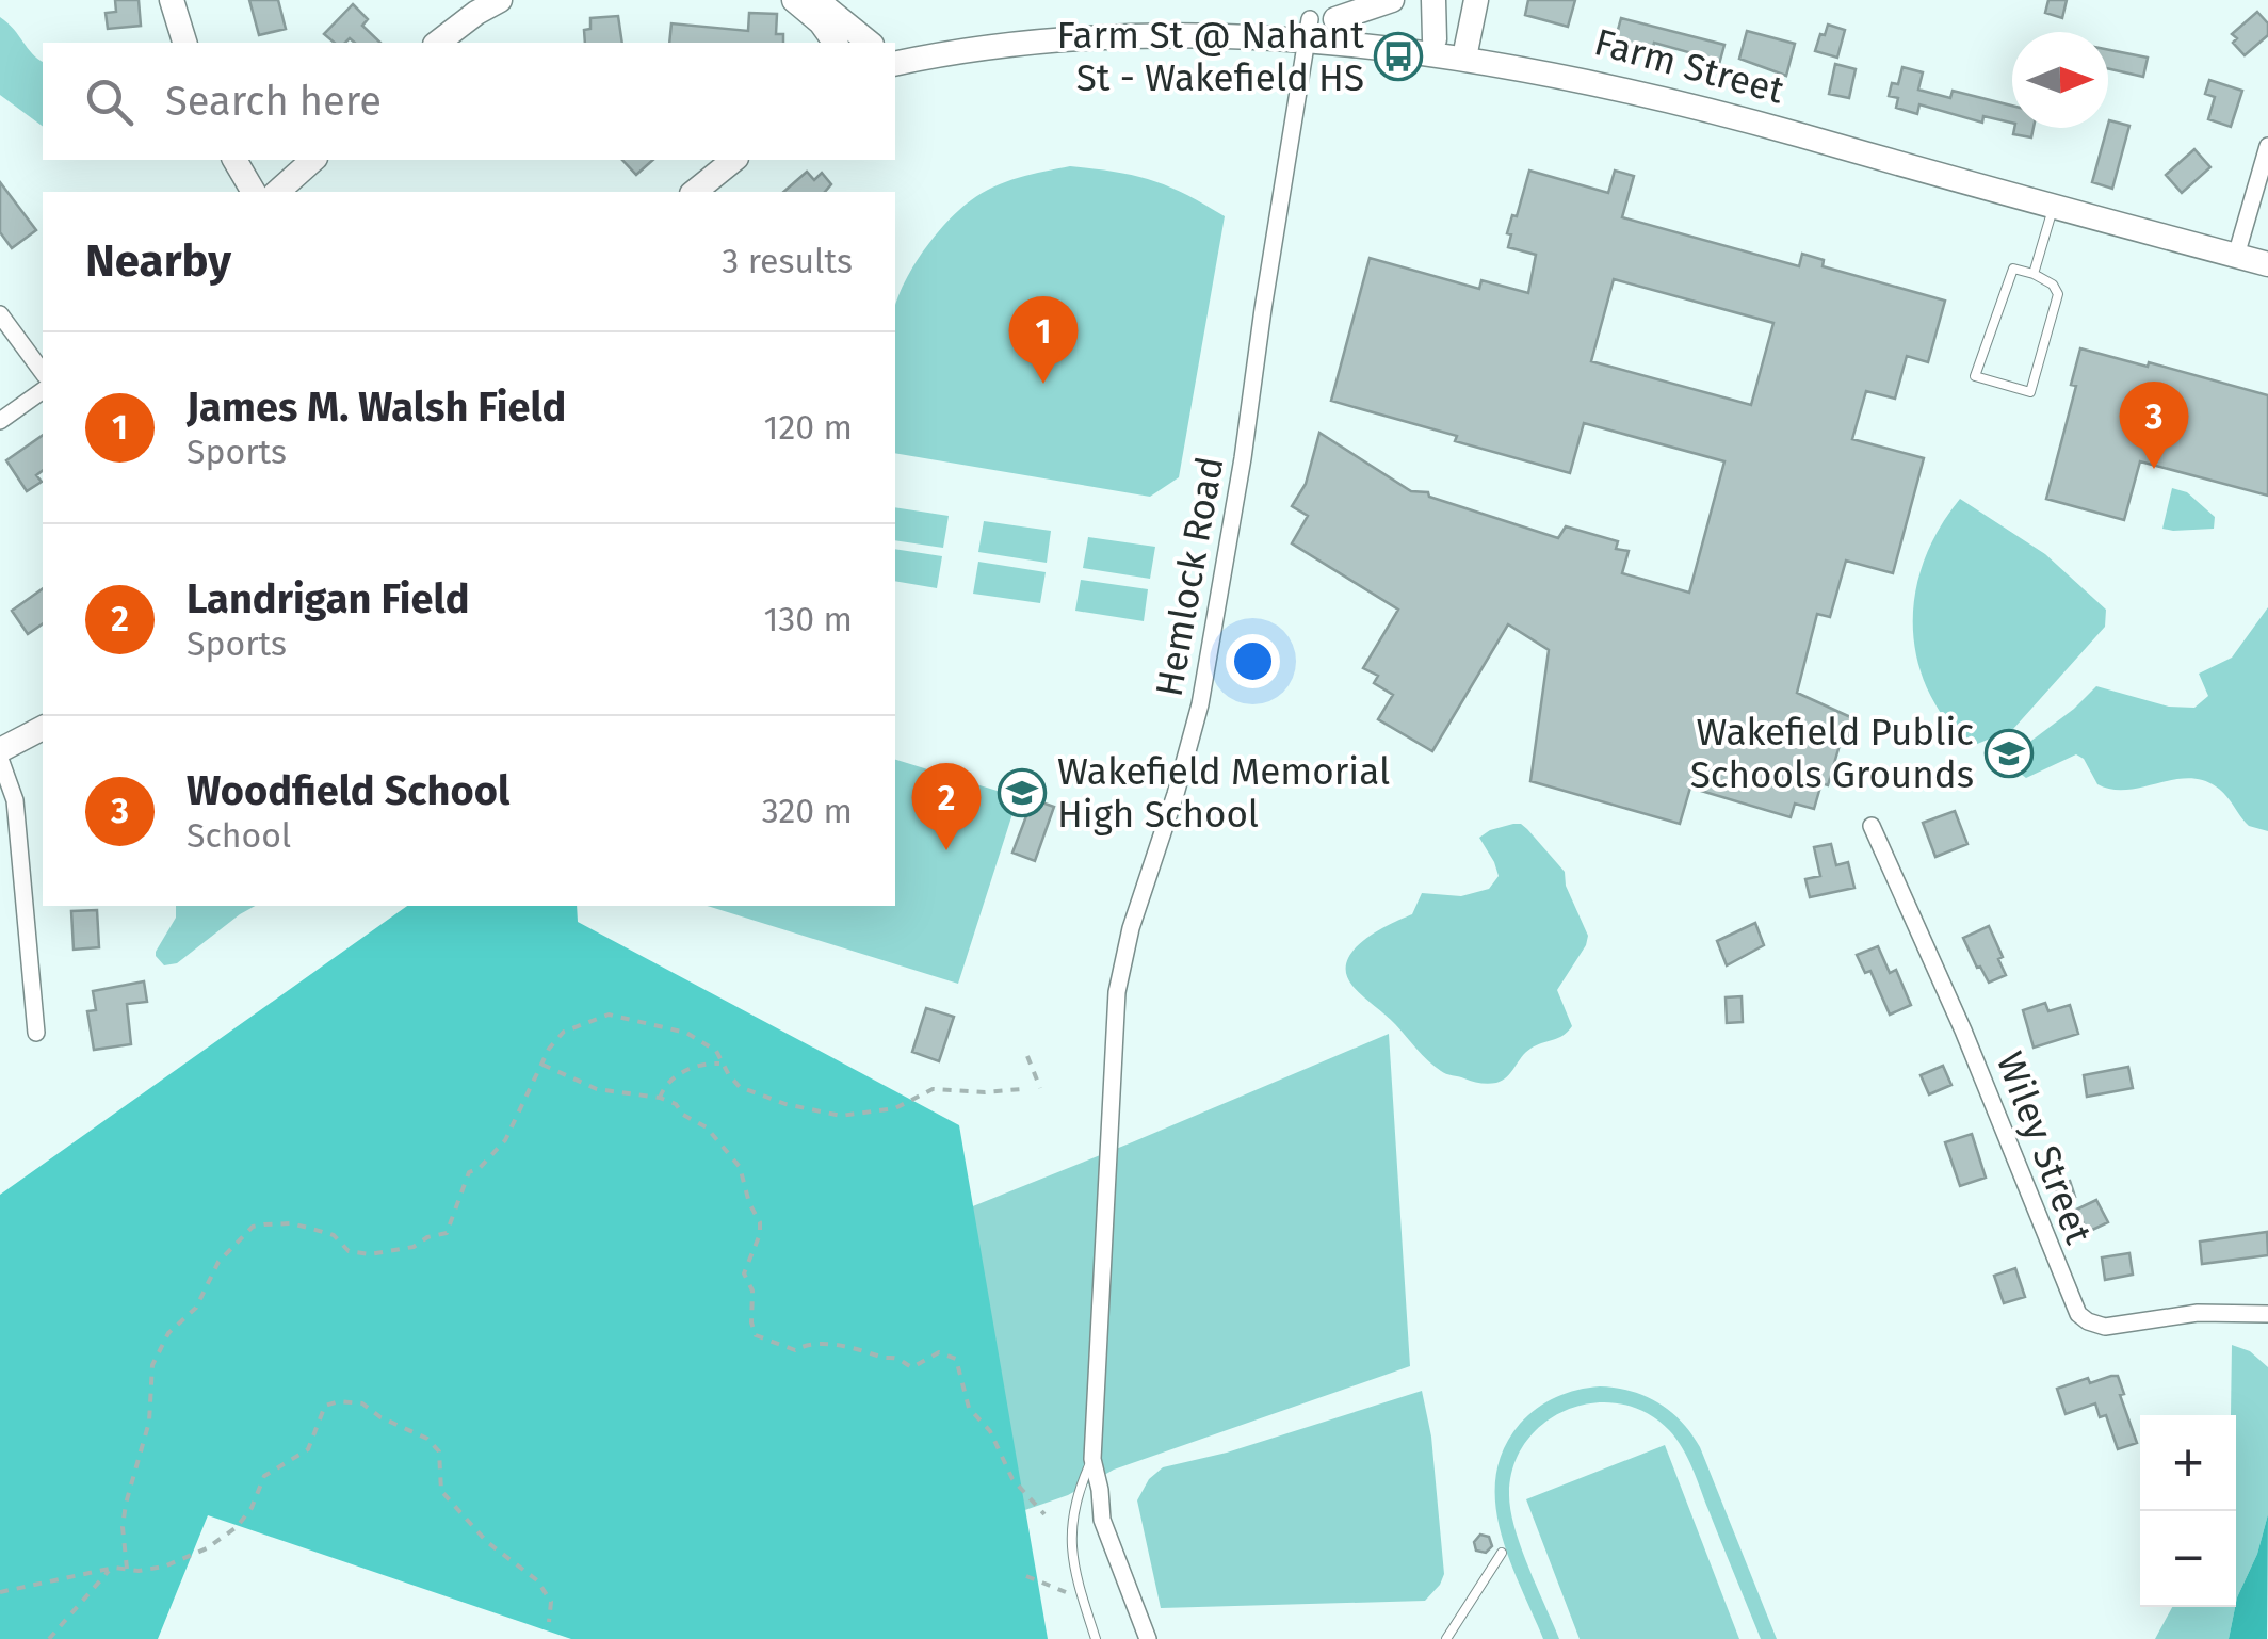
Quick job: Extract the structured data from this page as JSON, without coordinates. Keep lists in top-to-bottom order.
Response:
{
  "streets": {
    "main road": ["Farm Street"],
    "street": ["Hemlock Road", "Wiley Street"]
  },
  "crossings": [
    ["Farm Street", "Hemlock Road"]
  ],
  "places": {
    "bus stop": ["Farm St @ Nahant St - Wakefield HS"],
    "school or university": ["Wakefield Public Schools Grounds", "Wakefield Memorial High School"]
  },
  "north": "right",
  "page": {
    "search": "Search here",
    "heading": ["Nearby", "3 results"],
    "pins": ["1", "3", "2"],
    "list": [
      {
        "mark": "1",
        "name": "James M. Walsh Field",
        "note": "Sports",
        "value": "120 m"
      },
      {
        "mark": "2",
        "name": "Landrigan Field",
        "note": "Sports",
        "value": "130 m"
      },
      {
        "mark": "3",
        "name": "Woodfield School",
        "note": "School",
        "value": "320 m"
      }
    ],
    "map_buttons": ["+", "−"]
  }
}
